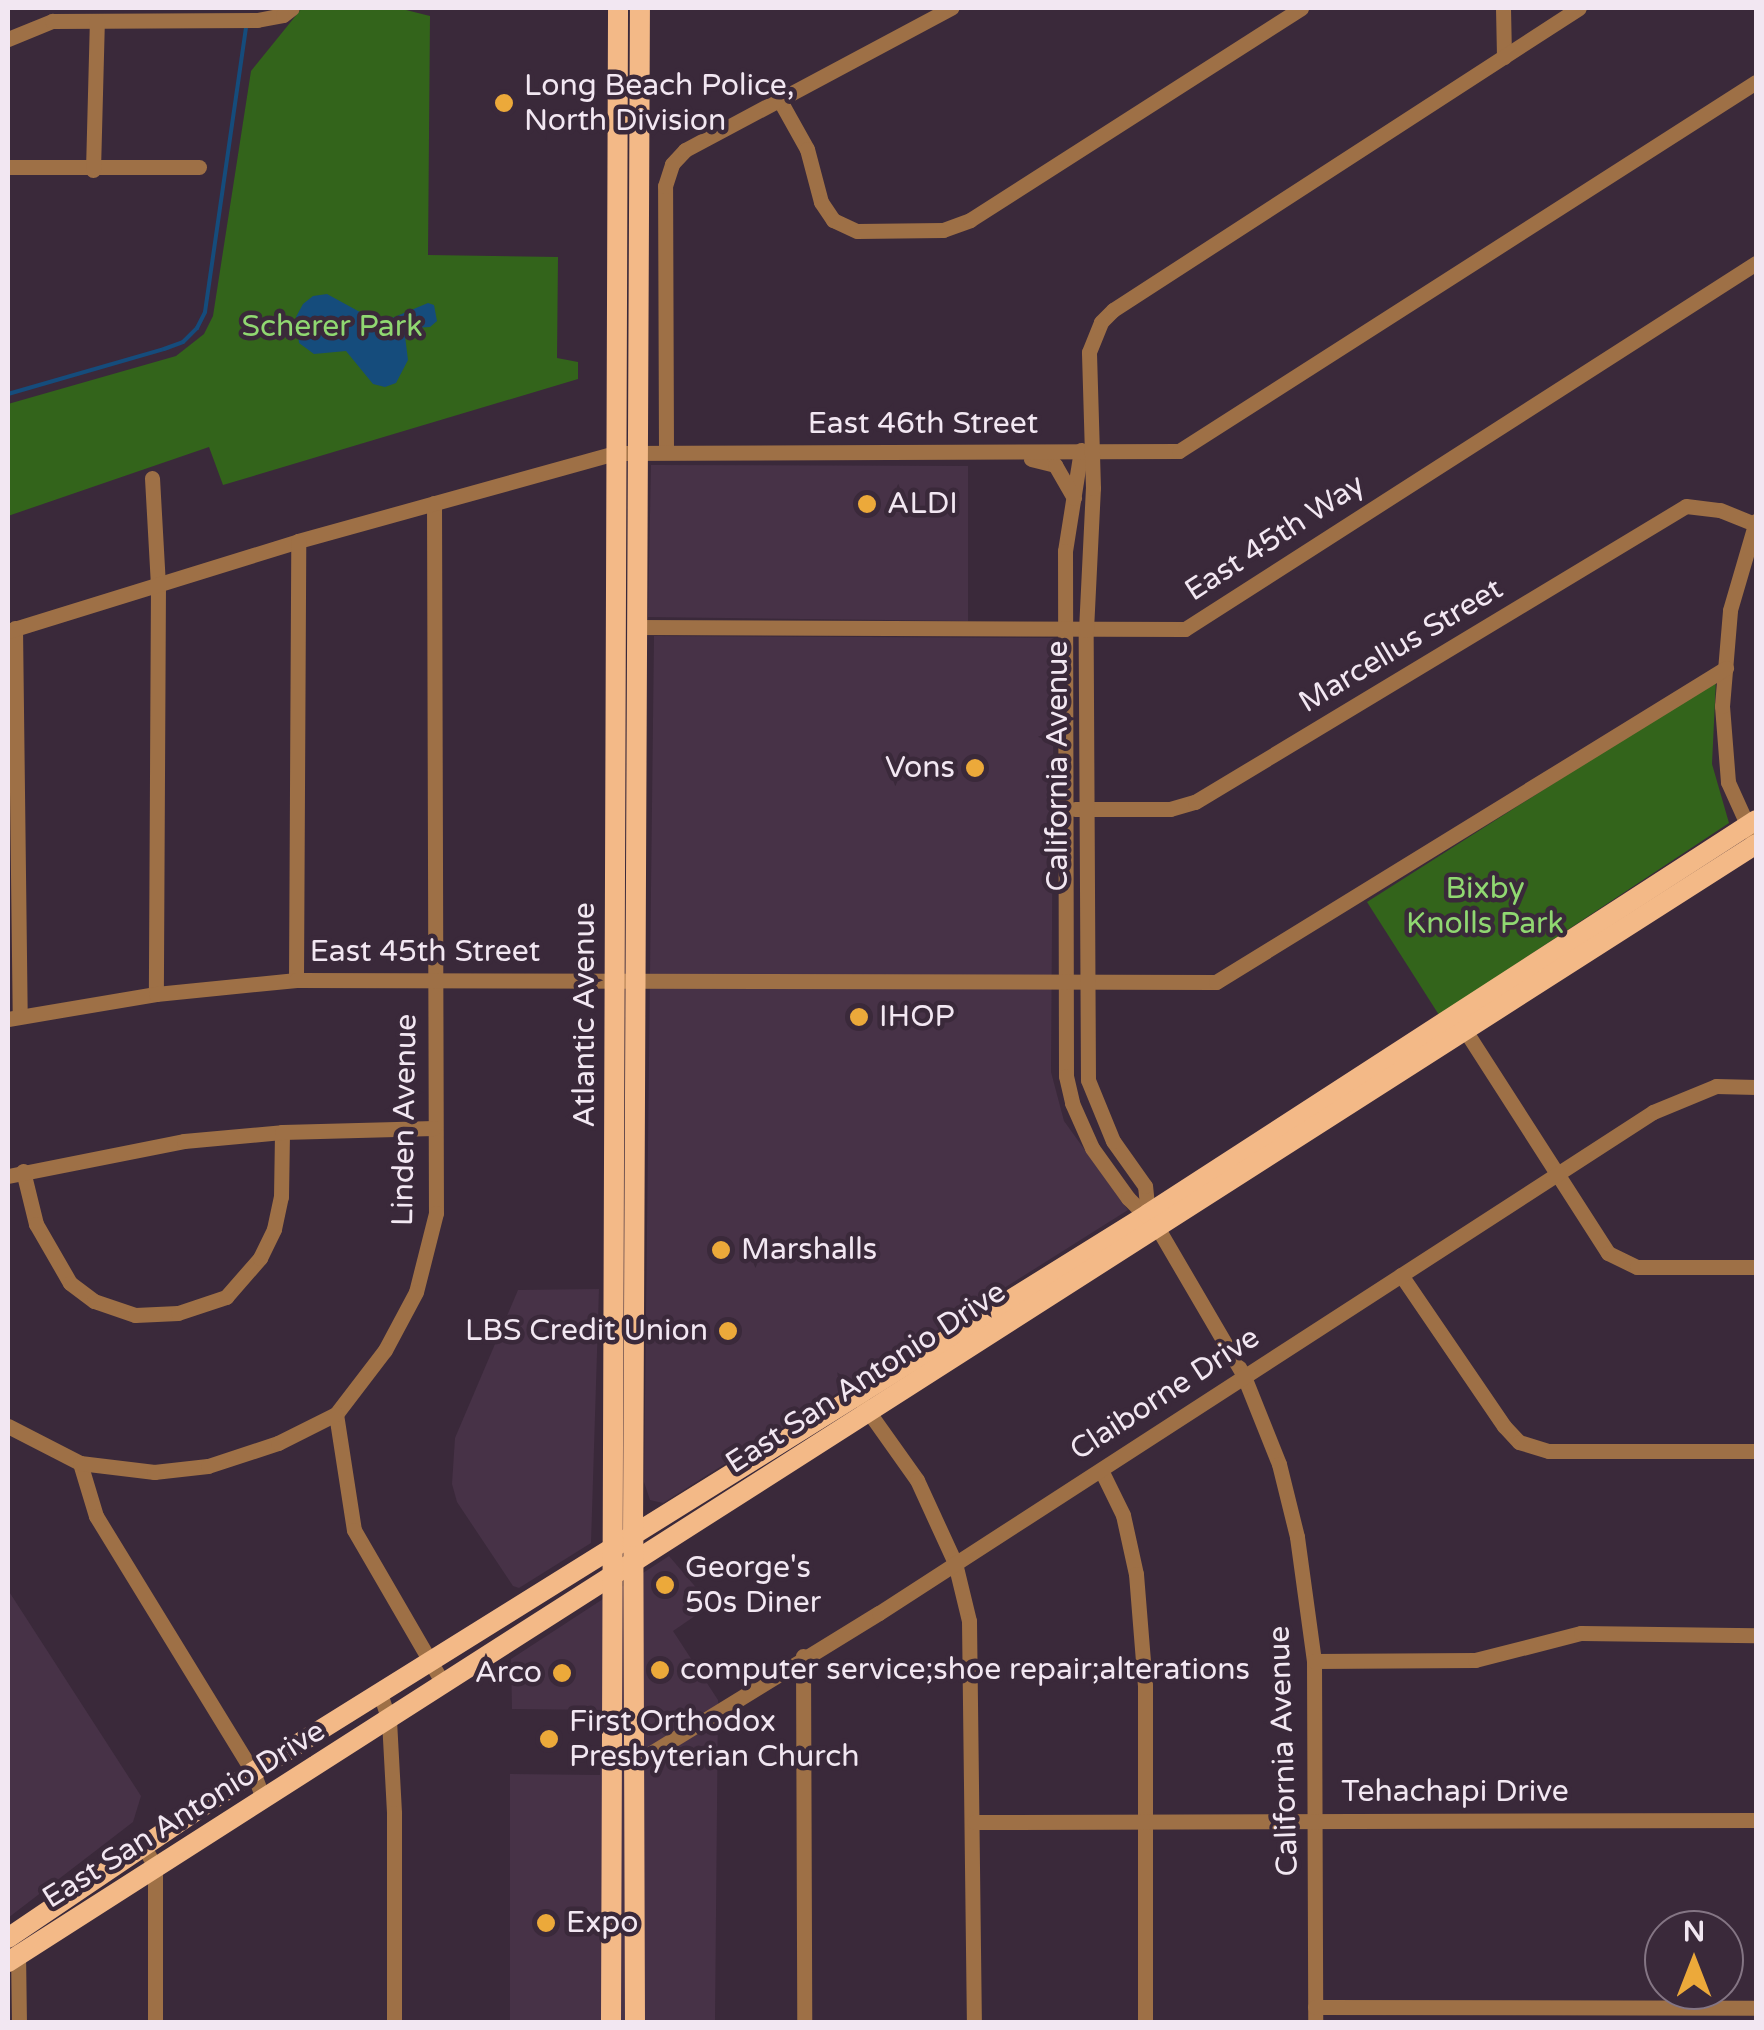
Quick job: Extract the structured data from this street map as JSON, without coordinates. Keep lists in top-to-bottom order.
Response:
{
  "streets": {
    "main road": ["Atlantic Avenue", "East San Antonio Drive"],
    "street": [
      "East 46th Street",
      "East 45th Way",
      "Marcellus Street",
      "California Avenue",
      "East 45th Street",
      "Linden Avenue",
      "Claiborne Drive",
      "Tehachapi Drive"
    ]
  },
  "crossings": [
    ["East 46th Street", "California Avenue"],
    ["East 46th Street", "Atlantic Avenue"],
    ["East 46th Street", "Linden Avenue"],
    ["East 45th Way", "California Avenue"],
    ["East 45th Way", "Atlantic Avenue"],
    ["Marcellus Street", "California Avenue"],
    ["California Avenue", "East 45th Street"],
    ["California Avenue", "East San Antonio Drive"],
    ["California Avenue", "Claiborne Drive"],
    ["California Avenue", "Tehachapi Drive"],
    ["East 45th Street", "Atlantic Avenue"],
    ["East 45th Street", "Linden Avenue"],
    ["Atlantic Avenue", "East San Antonio Drive"],
    ["Atlantic Avenue", "Claiborne Drive"]
  ],
  "parks": ["Scherer Park", "Bixby Knolls Park"],
  "places": [
    "Long Beach Police, North Division",
    "ALDI",
    "Vons",
    "IHOP",
    "Marshalls",
    "LBS Credit Union",
    "George's 50s Diner",
    "computer service;shoe repair;alterations",
    "Arco",
    "First Orthodox Presbyterian Church",
    "Expo"
  ],
  "north": "top"
}
